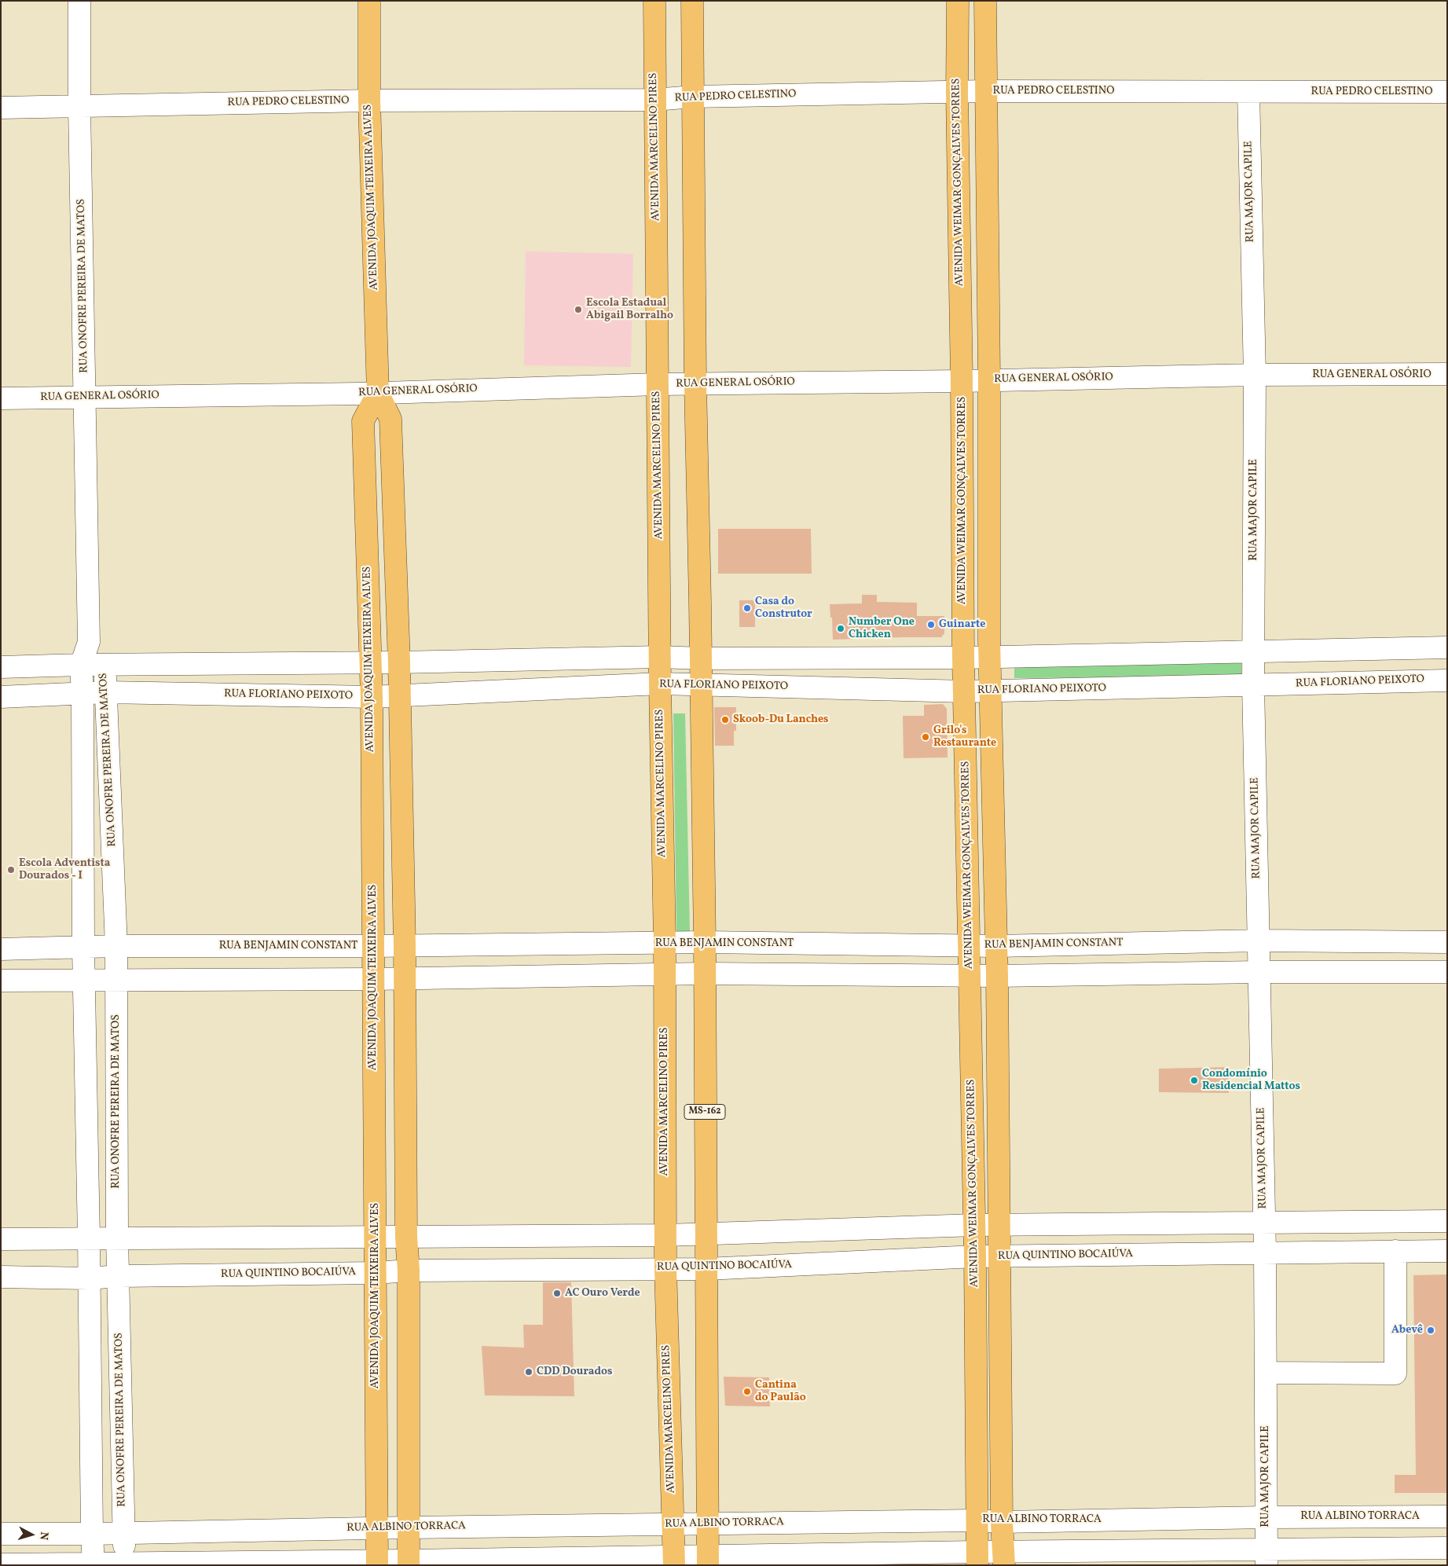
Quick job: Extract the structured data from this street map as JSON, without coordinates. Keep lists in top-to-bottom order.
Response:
{
  "streets": {
    "main road": [
      "AVENIDA MARCELINO PIRES",
      "AVENIDA WEIMAR GONÇALVES TORRES",
      "AVENIDA JOAQUIM TEIXEIRA ALVES",
      "MS-162"
    ],
    "street": [
      "RUA PEDRO CELESTINO",
      "RUA MAJOR CAPILE",
      "RUA ONOFRE PEREIRA DE MATOS",
      "RUA GENERAL OSÓRIO",
      "RUA FLORIANO PEIXOTO",
      "RUA BENJAMIN CONSTANT",
      "RUA QUINTINO BOCAIÚVA",
      "RUA ALBINO TORRACA"
    ]
  },
  "crossings": [
    ["RUA PEDRO CELESTINO", "AVENIDA MARCELINO PIRES"],
    ["RUA PEDRO CELESTINO", "AVENIDA WEIMAR GONÇALVES TORRES"],
    ["RUA PEDRO CELESTINO", "RUA MAJOR CAPILE"],
    ["RUA PEDRO CELESTINO", "AVENIDA JOAQUIM TEIXEIRA ALVES"],
    ["RUA PEDRO CELESTINO", "RUA ONOFRE PEREIRA DE MATOS"],
    ["RUA PEDRO CELESTINO", "MS-162"],
    ["AVENIDA MARCELINO PIRES", "RUA GENERAL OSÓRIO"],
    ["AVENIDA MARCELINO PIRES", "RUA FLORIANO PEIXOTO"],
    ["AVENIDA MARCELINO PIRES", "RUA BENJAMIN CONSTANT"],
    ["AVENIDA MARCELINO PIRES", "RUA QUINTINO BOCAIÚVA"],
    ["AVENIDA MARCELINO PIRES", "RUA ALBINO TORRACA"],
    ["AVENIDA WEIMAR GONÇALVES TORRES", "RUA GENERAL OSÓRIO"],
    ["AVENIDA WEIMAR GONÇALVES TORRES", "RUA FLORIANO PEIXOTO"],
    ["AVENIDA WEIMAR GONÇALVES TORRES", "RUA BENJAMIN CONSTANT"],
    ["AVENIDA WEIMAR GONÇALVES TORRES", "RUA QUINTINO BOCAIÚVA"],
    ["AVENIDA WEIMAR GONÇALVES TORRES", "RUA ALBINO TORRACA"],
    ["RUA MAJOR CAPILE", "RUA GENERAL OSÓRIO"],
    ["RUA MAJOR CAPILE", "RUA FLORIANO PEIXOTO"],
    ["RUA MAJOR CAPILE", "RUA BENJAMIN CONSTANT"],
    ["RUA MAJOR CAPILE", "RUA QUINTINO BOCAIÚVA"],
    ["RUA MAJOR CAPILE", "RUA ALBINO TORRACA"],
    ["AVENIDA JOAQUIM TEIXEIRA ALVES", "RUA GENERAL OSÓRIO"],
    ["AVENIDA JOAQUIM TEIXEIRA ALVES", "RUA FLORIANO PEIXOTO"],
    ["AVENIDA JOAQUIM TEIXEIRA ALVES", "RUA BENJAMIN CONSTANT"],
    ["AVENIDA JOAQUIM TEIXEIRA ALVES", "RUA QUINTINO BOCAIÚVA"],
    ["AVENIDA JOAQUIM TEIXEIRA ALVES", "RUA ALBINO TORRACA"],
    ["RUA ONOFRE PEREIRA DE MATOS", "RUA GENERAL OSÓRIO"],
    ["RUA ONOFRE PEREIRA DE MATOS", "RUA FLORIANO PEIXOTO"],
    ["RUA ONOFRE PEREIRA DE MATOS", "RUA BENJAMIN CONSTANT"],
    ["RUA ONOFRE PEREIRA DE MATOS", "RUA QUINTINO BOCAIÚVA"],
    ["RUA ONOFRE PEREIRA DE MATOS", "RUA ALBINO TORRACA"],
    ["RUA GENERAL OSÓRIO", "MS-162"],
    ["RUA FLORIANO PEIXOTO", "MS-162"],
    ["RUA BENJAMIN CONSTANT", "MS-162"],
    ["MS-162", "RUA QUINTINO BOCAIÚVA"],
    ["MS-162", "RUA ALBINO TORRACA"]
  ],
  "places": [
    "Escola Estadual Abigail Borralho",
    "Casa do Construtor",
    "Guinarte",
    "Number One Chicken",
    "Skoob-Du Lanches",
    "Grilo's Restaurante",
    "Escola Adventista Dourados - I",
    "Condomínio Residencial Mattos",
    "AC Ouro Verde",
    "Abevê",
    "CDD Dourados",
    "Cantina do Paulão"
  ],
  "north": "right"
}
